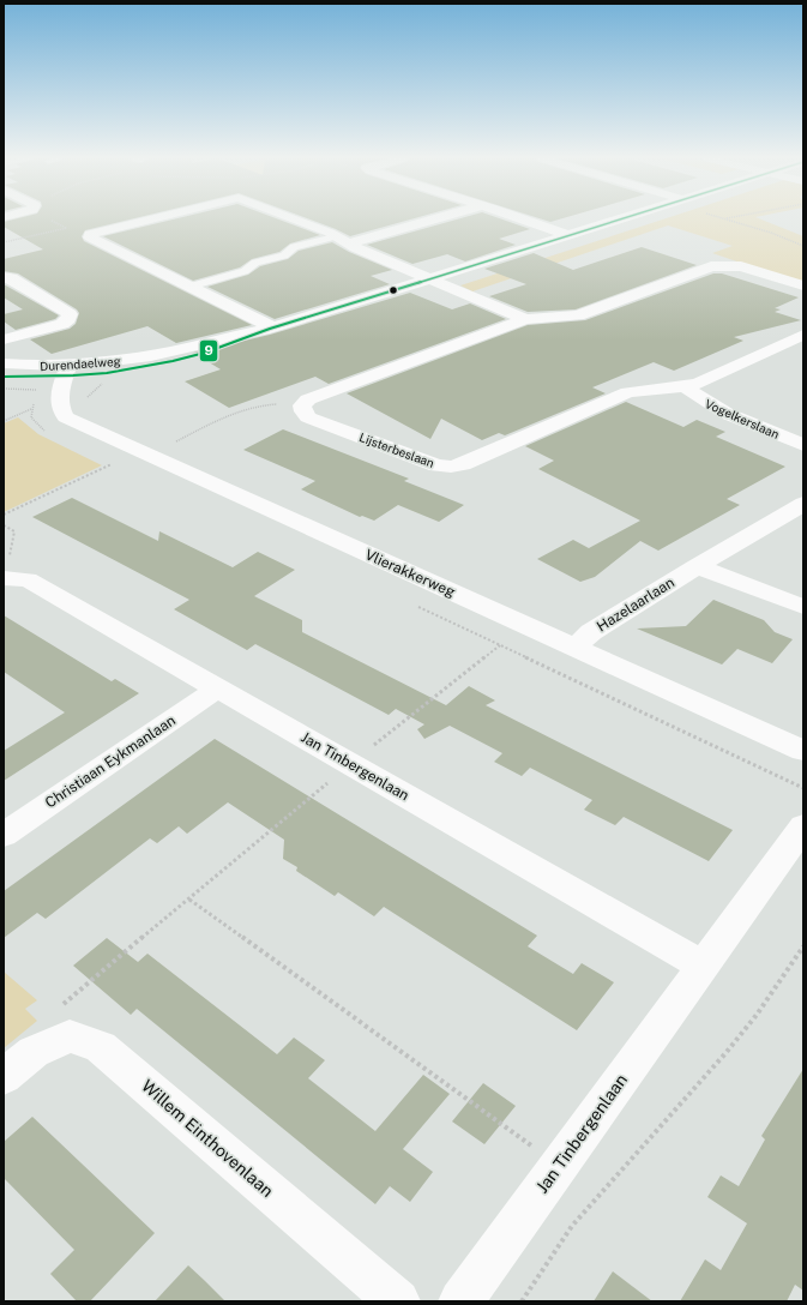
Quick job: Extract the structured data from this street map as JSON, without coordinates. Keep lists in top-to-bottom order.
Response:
{
  "streets": {
    "street": [
      "Durendaelweg",
      "Vogelkerslaan",
      "Lijsterbeslaan",
      "Vlierakkerweg",
      "Hazelaarlaan",
      "Christiaan Eykmanlaan",
      "Jan Tinbergenlaan",
      "Willem Einthovenlaan"
    ]
  },
  "crossings": [
    ["Durendaelweg", "Vlierakkerweg"],
    ["Vogelkerslaan", "Lijsterbeslaan"],
    ["Vlierakkerweg", "Hazelaarlaan"],
    ["Christiaan Eykmanlaan", "Jan Tinbergenlaan"]
  ],
  "lines": ["transit line 9"]
}
